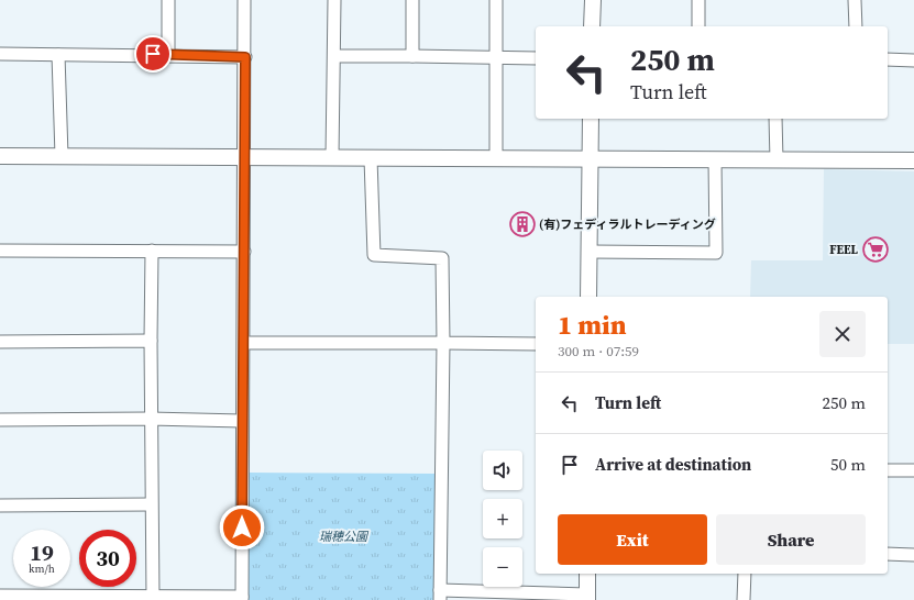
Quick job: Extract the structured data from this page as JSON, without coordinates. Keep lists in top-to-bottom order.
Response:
{
  "parks": ["瑞穂公園"],
  "places": {
    "building": ["(有)フェディラルトレーディング"],
    "supermarket": ["FEEL"]
  },
  "page": {
    "turn": ["250 m", "Turn left"],
    "heading": ["1 min", "300 m · 07:59"],
    "list": [
      {
        "name": "Turn left",
        "value": "250 m"
      },
      {
        "name": "Arrive at destination",
        "value": "50 m"
      }
    ],
    "map_buttons": ["+", "−"],
    "buttons": ["Exit", "Share"],
    "speed": "19 km/h",
    "limit": "30"
  }
}
